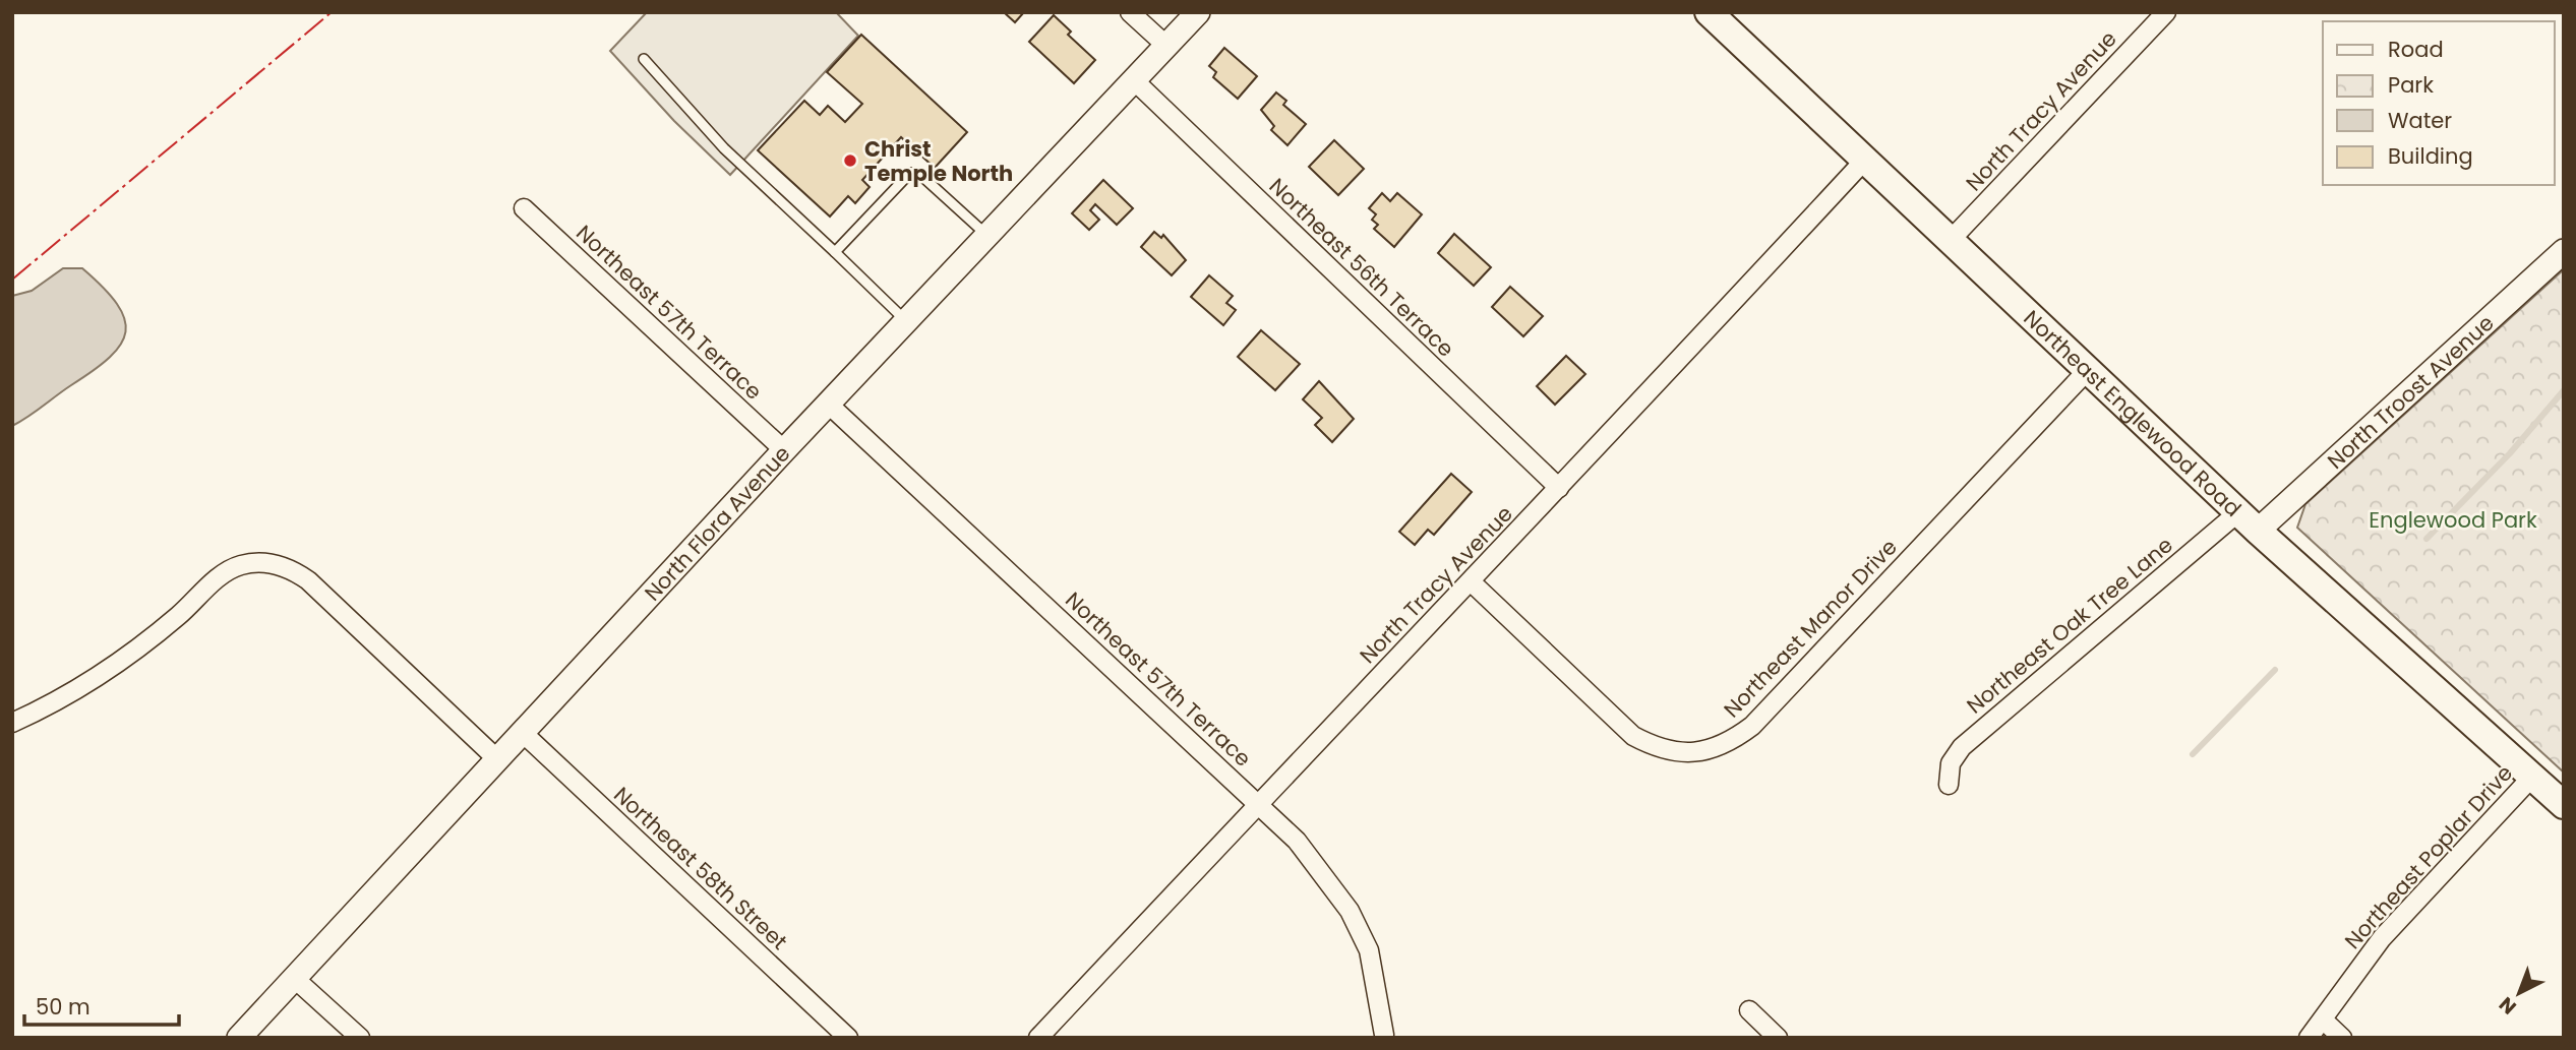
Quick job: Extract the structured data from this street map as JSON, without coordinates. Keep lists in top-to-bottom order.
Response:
{
  "streets": {
    "main road": ["Northeast Englewood Road"],
    "street": [
      "North Tracy Avenue",
      "Northeast 56th Terrace",
      "Northeast 57th Terrace",
      "North Troost Avenue",
      "North Flora Avenue",
      "Northeast Oak Tree Lane",
      "Northeast Manor Drive",
      "Northeast Poplar Drive",
      "Northeast 58th Street"
    ]
  },
  "crossings": [
    ["North Tracy Avenue", "Northeast 56th Terrace"],
    ["North Tracy Avenue", "Northeast 57th Terrace"],
    ["North Tracy Avenue", "Northeast Englewood Road"],
    ["North Tracy Avenue", "Northeast Manor Drive"],
    ["Northeast 56th Terrace", "North Flora Avenue"],
    ["Northeast 57th Terrace", "North Flora Avenue"],
    ["North Troost Avenue", "Northeast Englewood Road"],
    ["North Troost Avenue", "Northeast Oak Tree Lane"],
    ["Northeast Englewood Road", "Northeast Oak Tree Lane"],
    ["Northeast Englewood Road", "Northeast Manor Drive"],
    ["Northeast Englewood Road", "Northeast Poplar Drive"],
    ["North Flora Avenue", "Northeast 58th Street"]
  ],
  "parks": ["Englewood Park"],
  "places": ["Christ Temple North"],
  "legend": [
    "Road",
    "Park",
    "Water",
    "Building"
  ],
  "scale_bar": "50 m",
  "north": "bottom left"
}
